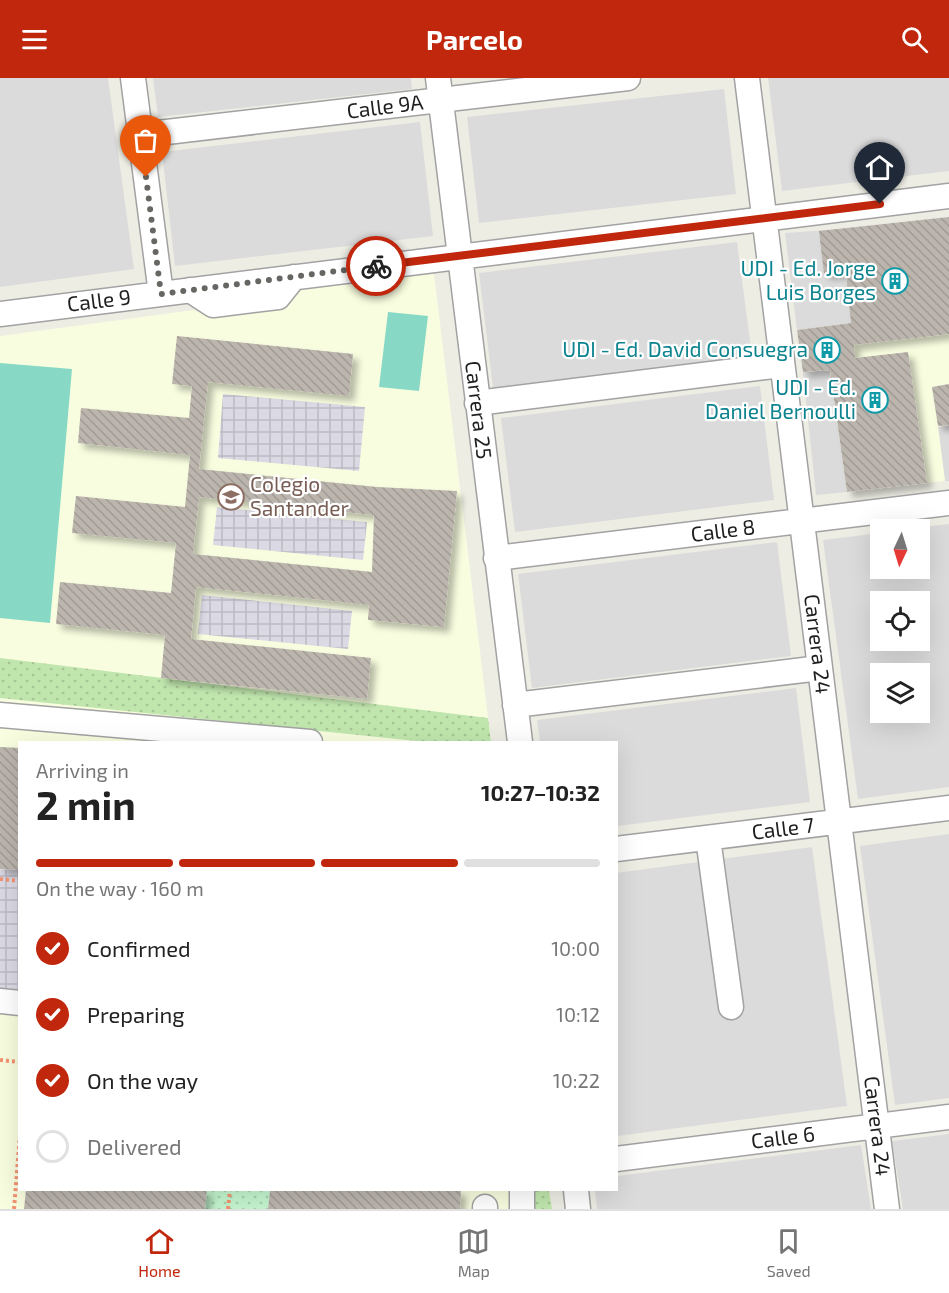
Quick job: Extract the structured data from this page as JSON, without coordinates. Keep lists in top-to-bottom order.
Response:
{
  "streets": {
    "street": [
      "Calle 9A",
      "Calle 9",
      "Carrera 25",
      "Calle 8",
      "Carrera 24",
      "Calle 7",
      "Calle 6"
    ]
  },
  "crossings": [
    ["Calle 9A", "Carrera 25"],
    ["Calle 9", "Carrera 25"],
    ["Calle 9", "Carrera 24"],
    ["Carrera 25", "Calle 8"],
    ["Calle 8", "Carrera 24"],
    ["Carrera 24", "Calle 7"],
    ["Carrera 24", "Calle 6"]
  ],
  "places": {
    "building": ["UDI - Ed. Jorge Luis Borges", "UDI - Ed. David Consuegra", "UDI - Ed. Daniel Bernoulli"],
    "school or university": ["Colegio Santander"]
  },
  "north": "bottom",
  "page": {
    "header": "Parcelo",
    "heading": ["2 min", "Arriving in", "10:27–10:32"],
    "bar": "On the way · 160 m",
    "list": [
      ["Confirmed", "10:00"],
      ["Preparing", "10:12"],
      ["On the way", "10:22"],
      "Delivered"
    ],
    "tabs": ["Home", "Map", "Saved"]
  }
}
